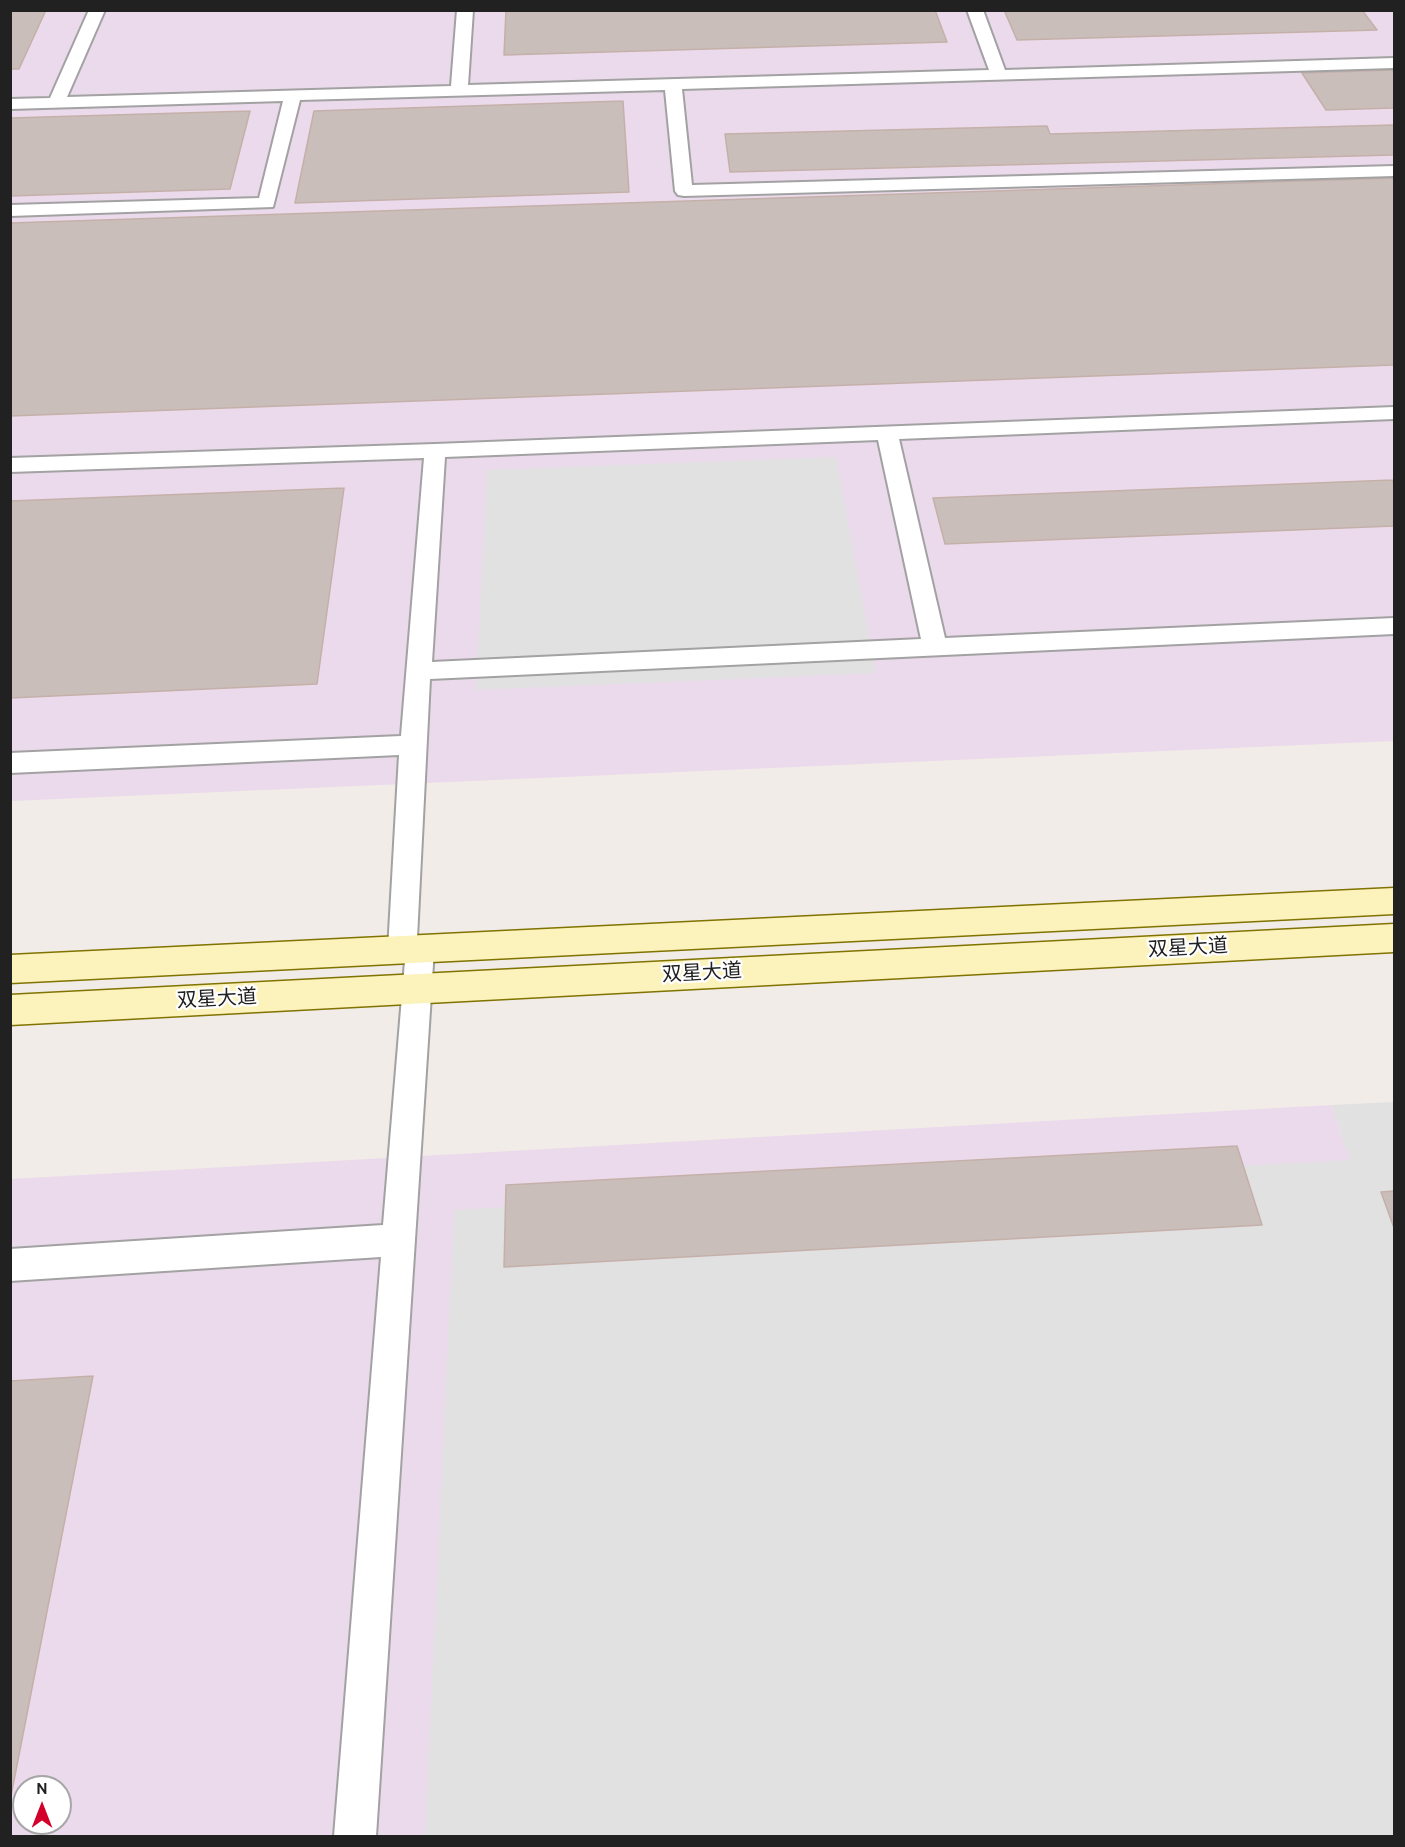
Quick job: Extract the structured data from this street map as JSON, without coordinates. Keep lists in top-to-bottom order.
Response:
{
  "streets": {
    "street": ["双星大道"]
  },
  "north": "top"
}
